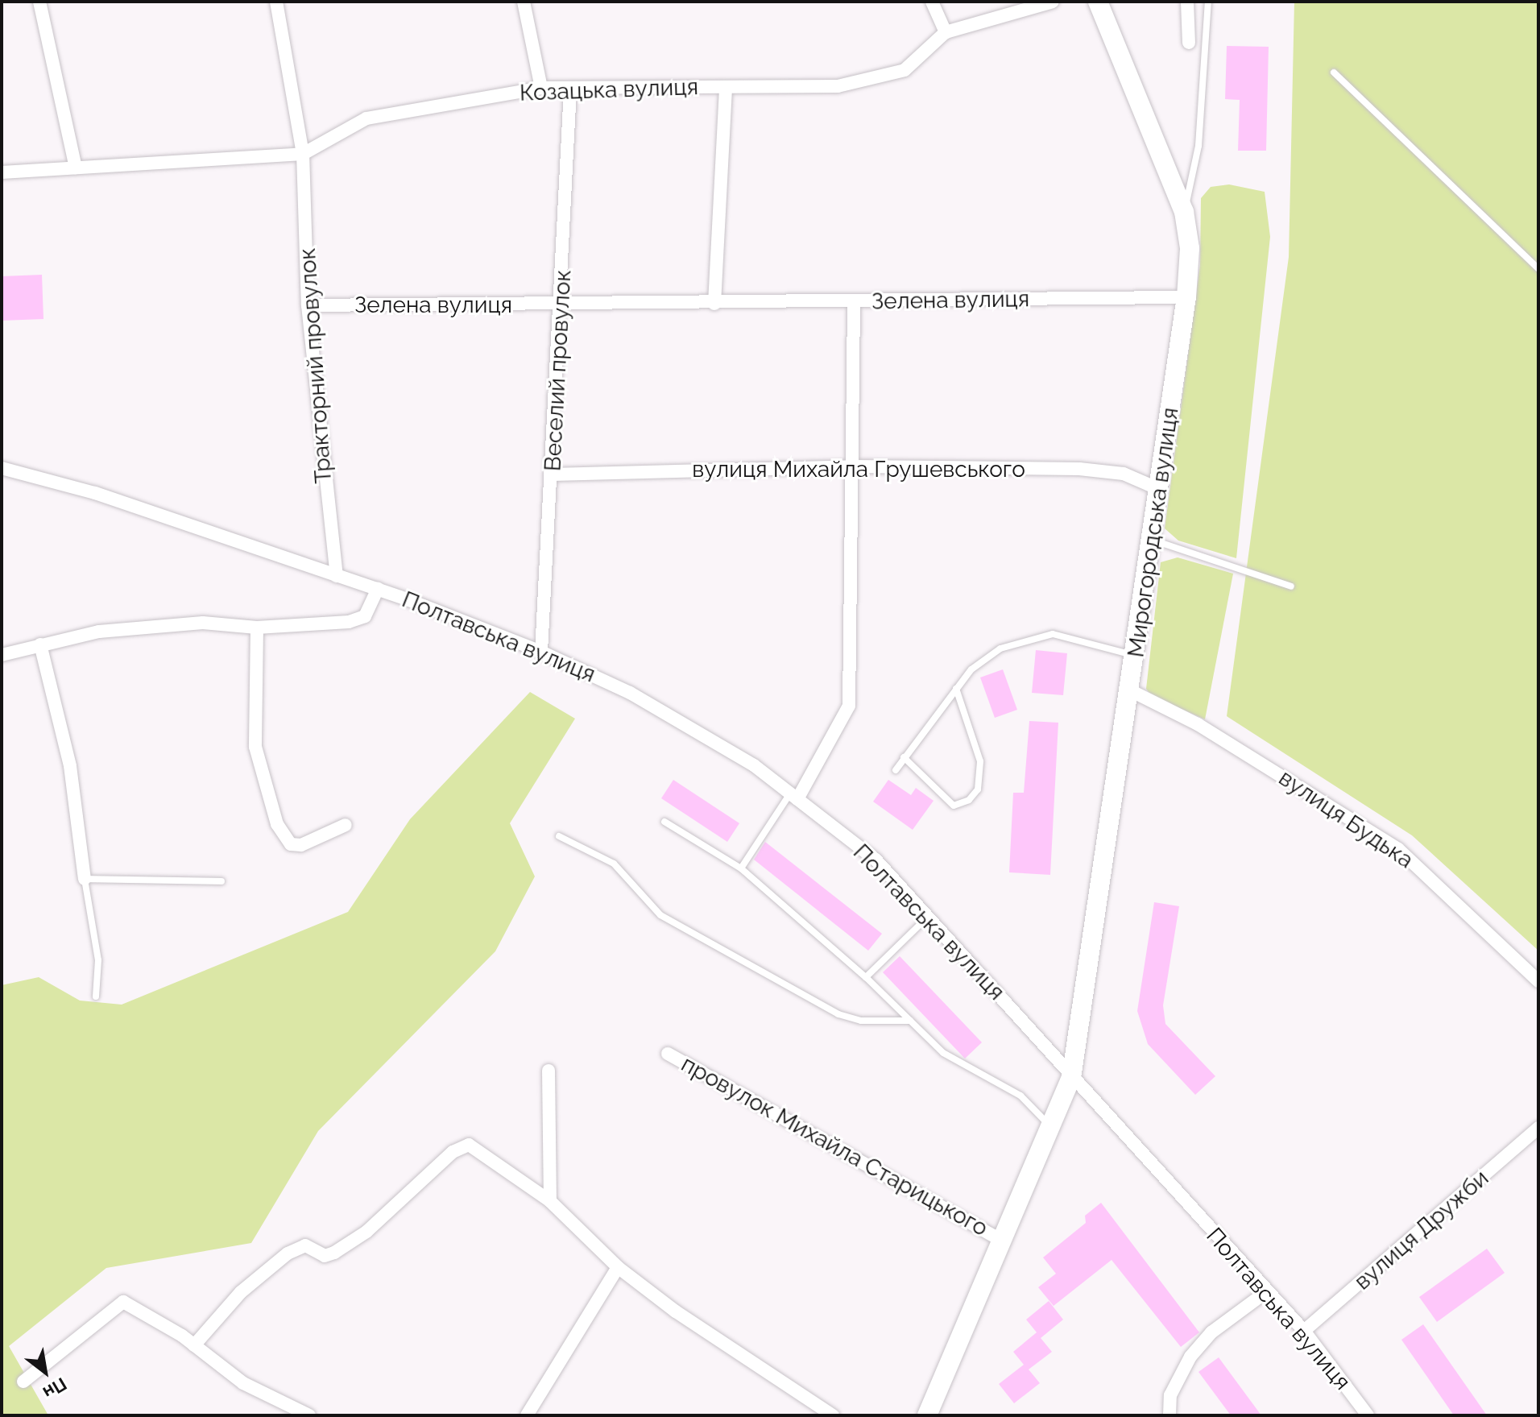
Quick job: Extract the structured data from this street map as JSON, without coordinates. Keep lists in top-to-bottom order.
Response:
{
  "streets": {
    "street": [
      "Козацька вулиця",
      "Зелена вулиця",
      "Тракторний провулок",
      "Веселий провулок",
      "вулиця Михайла Грушевського",
      "Мирогородська вулиця",
      "Полтавська вулиця",
      "вулиця Будька",
      "провулок Михайла Старицького",
      "вулиця Дружби"
    ]
  },
  "crossings": [
    ["Козацька вулиця", "Тракторний провулок"],
    ["Козацька вулиця", "Веселий провулок"],
    ["Зелена вулиця", "Тракторний провулок"],
    ["Зелена вулиця", "Веселий провулок"],
    ["Зелена вулиця", "Мирогородська вулиця"],
    ["Тракторний провулок", "Полтавська вулиця"],
    ["Веселий провулок", "вулиця Михайла Грушевського"],
    ["Веселий провулок", "Полтавська вулиця"],
    ["вулиця Михайла Грушевського", "Мирогородська вулиця"],
    ["Мирогородська вулиця", "Полтавська вулиця"],
    ["Мирогородська вулиця", "вулиця Будька"],
    ["Мирогородська вулиця", "провулок Михайла Старицького"],
    ["Полтавська вулиця", "вулиця Дружби"]
  ],
  "north": "bottom right"
}
